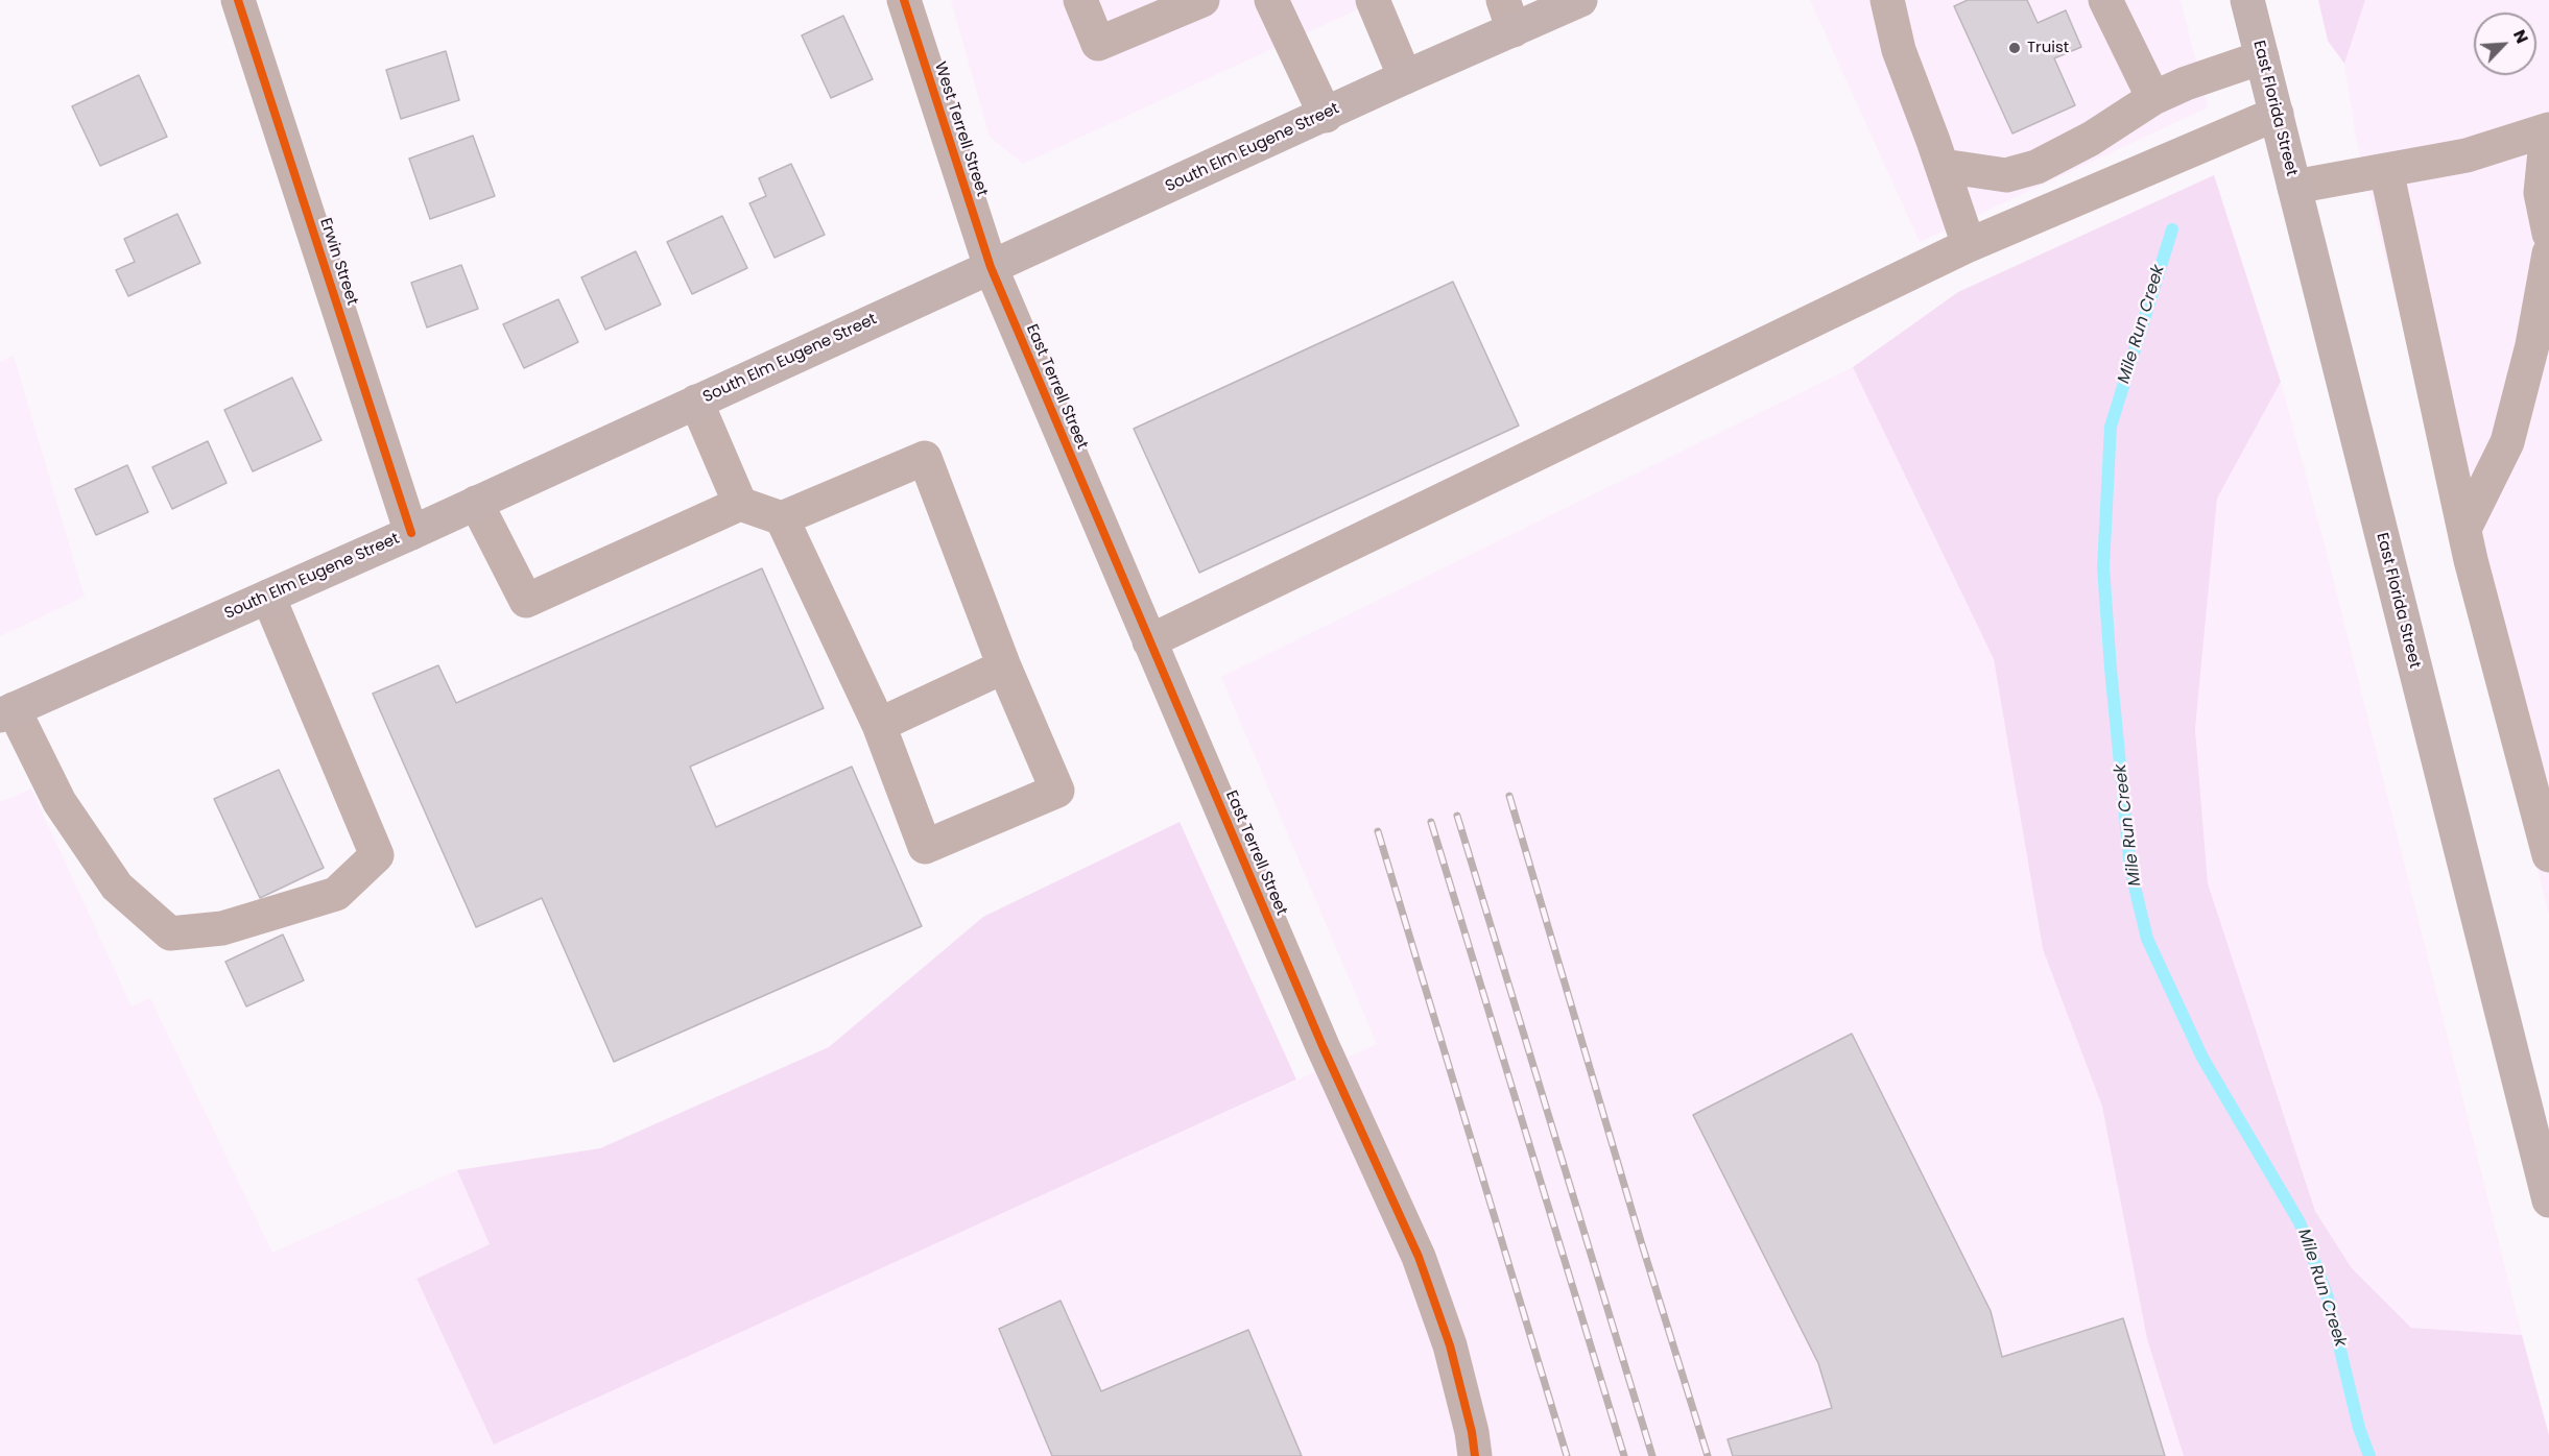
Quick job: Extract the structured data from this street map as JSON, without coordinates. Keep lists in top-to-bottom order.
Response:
{
  "streets": {
    "main road": ["East Florida Street", "South Elm Eugene Street"],
    "street": ["West Terrell Street", "Erwin Street", "East Terrell Street"]
  },
  "crossings": [
    ["West Terrell Street", "South Elm Eugene Street"],
    ["West Terrell Street", "East Terrell Street"],
    ["South Elm Eugene Street", "Erwin Street"],
    ["South Elm Eugene Street", "East Terrell Street"]
  ],
  "water": ["Mile Run Creek"],
  "places": ["Truist"],
  "north": "top right"
}
